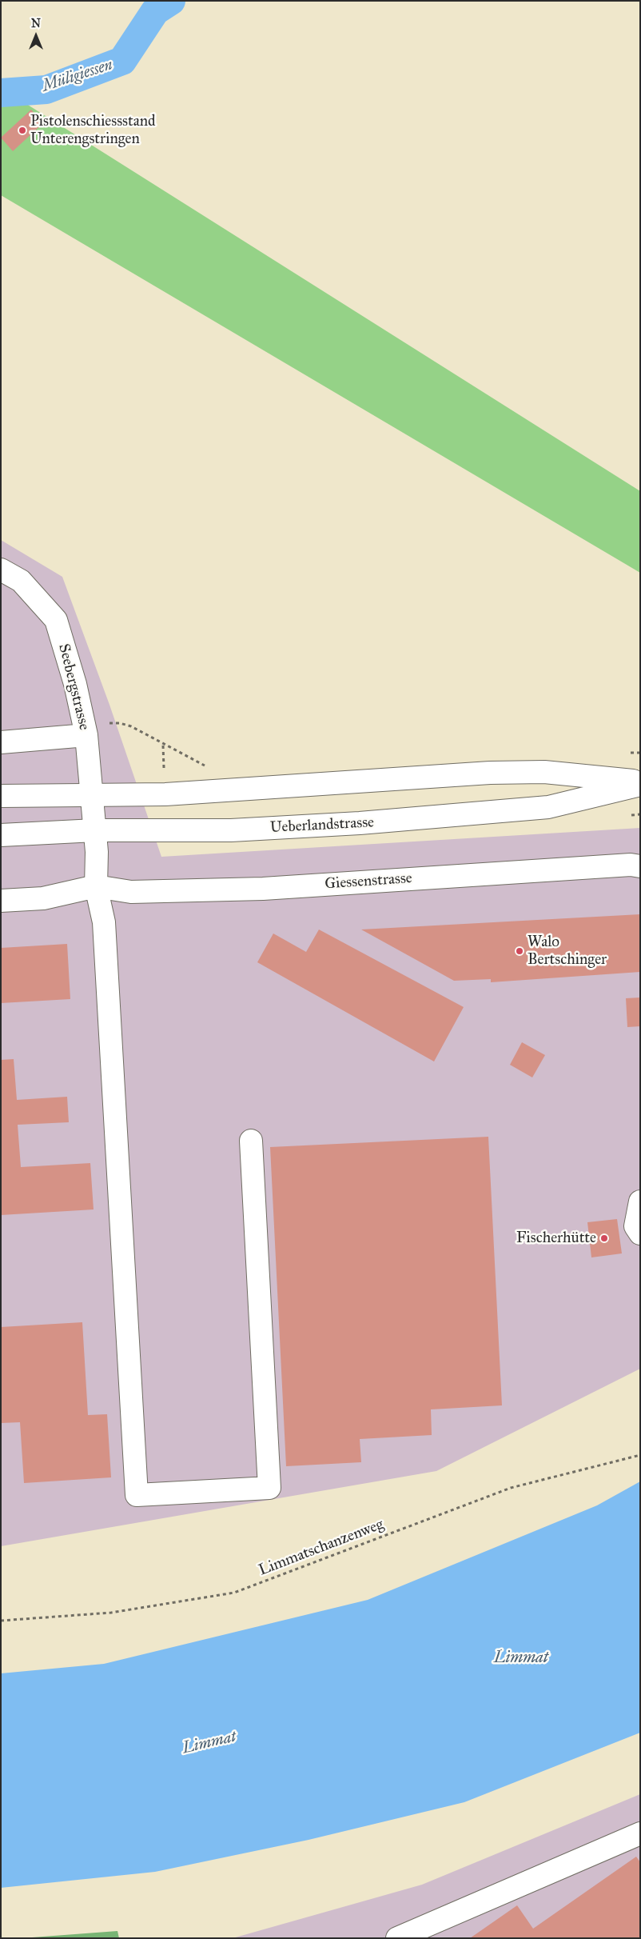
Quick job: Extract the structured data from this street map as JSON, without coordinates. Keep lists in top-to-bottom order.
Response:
{
  "streets": {
    "main road": ["Seebergstrasse", "Ueberlandstrasse", "Giessenstrasse"],
    "path": ["Limmatschanzenweg"]
  },
  "crossings": [
    ["Seebergstrasse", "Ueberlandstrasse"]
  ],
  "water": ["Müligiessen", "Limmat"],
  "places": ["Pistolenschiessstand Unterengstringen", "Walo Bertschinger", "Fischerhütte"],
  "north": "top"
}
